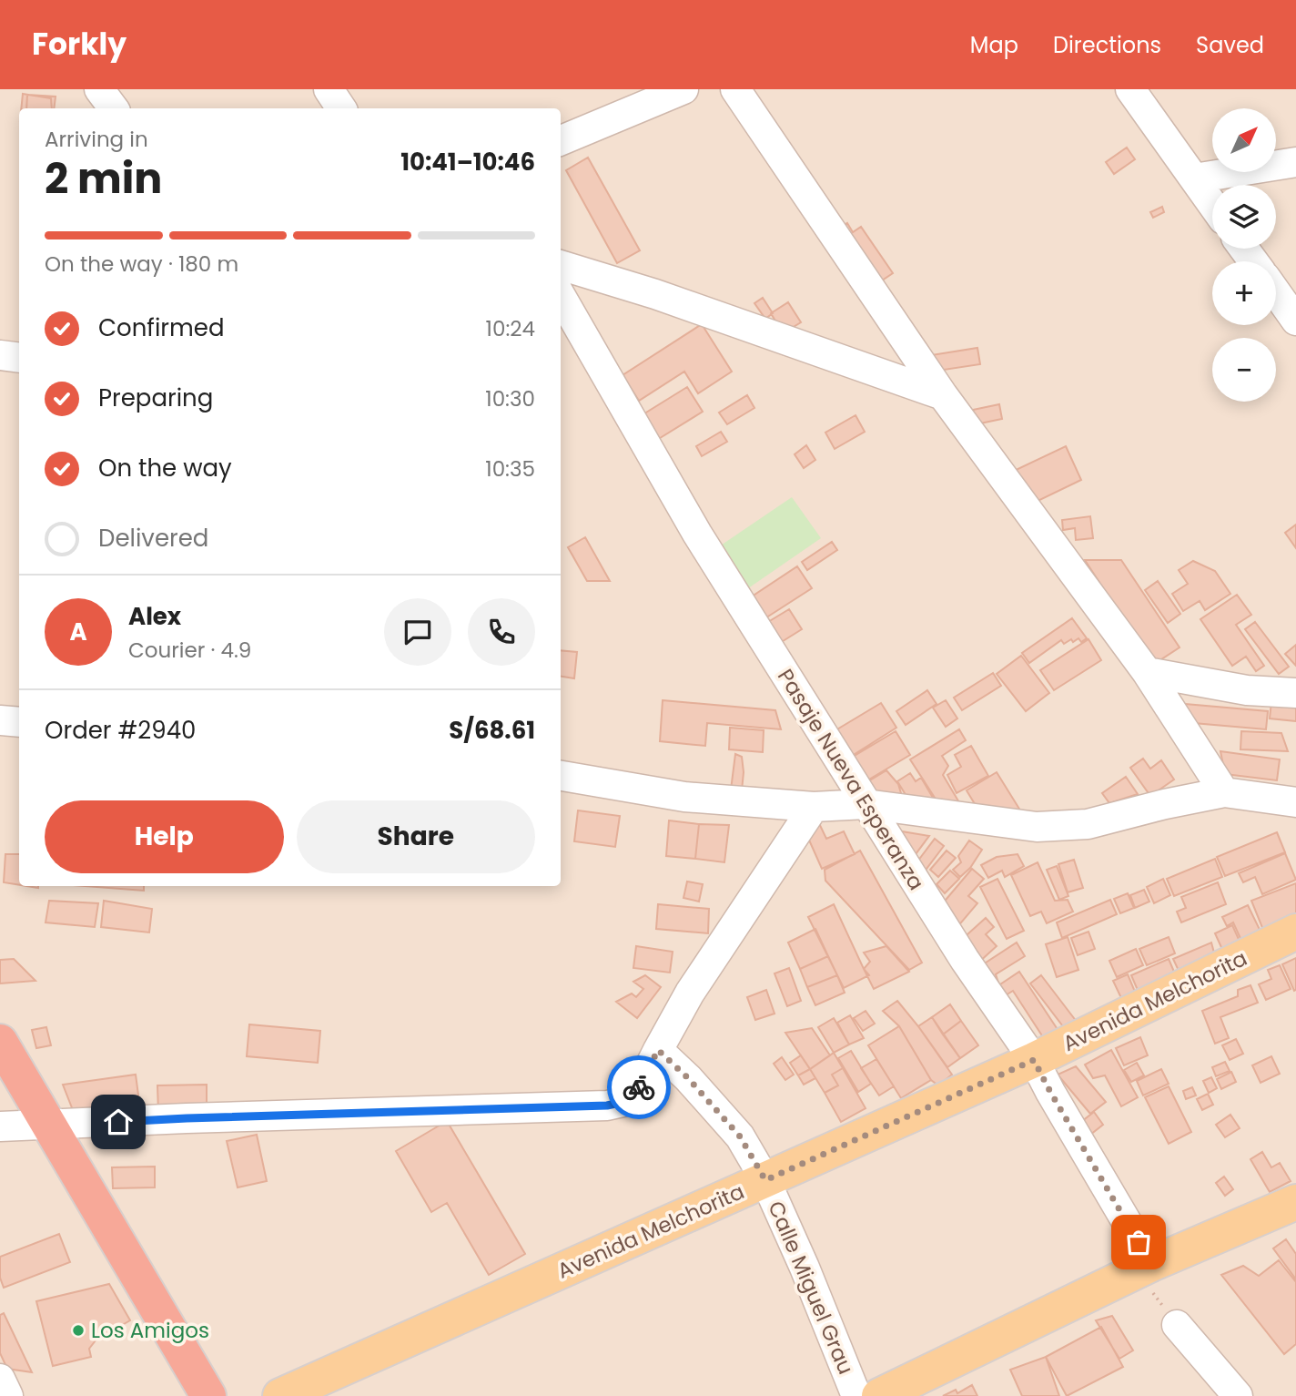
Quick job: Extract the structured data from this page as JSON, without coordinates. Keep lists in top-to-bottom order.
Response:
{
  "streets": {
    "main road": ["Avenida Melchorita"],
    "street": ["Pasaje Nueva Esperanza", "Calle Miguel Grau"]
  },
  "crossings": [
    ["Pasaje Nueva Esperanza", "Avenida Melchorita"],
    ["Avenida Melchorita", "Calle Miguel Grau"]
  ],
  "places": ["Los Amigos"],
  "north": "top right",
  "page": {
    "header": "Forkly",
    "nav": ["Map", "Directions", "Saved"],
    "map_buttons": ["+", "−"],
    "heading": ["2 min", "Arriving in", "10:41–10:46"],
    "panel": [
      "Alex",
      "Courier · 4.9",
      "Order #2940",
      "S/68.61"
    ],
    "bar": "On the way · 180 m",
    "list": [
      ["Confirmed", "10:24"],
      ["Preparing", "10:30"],
      ["On the way", "10:35"],
      "Delivered"
    ],
    "round": "A",
    "buttons": ["Help", "Share"]
  }
}
